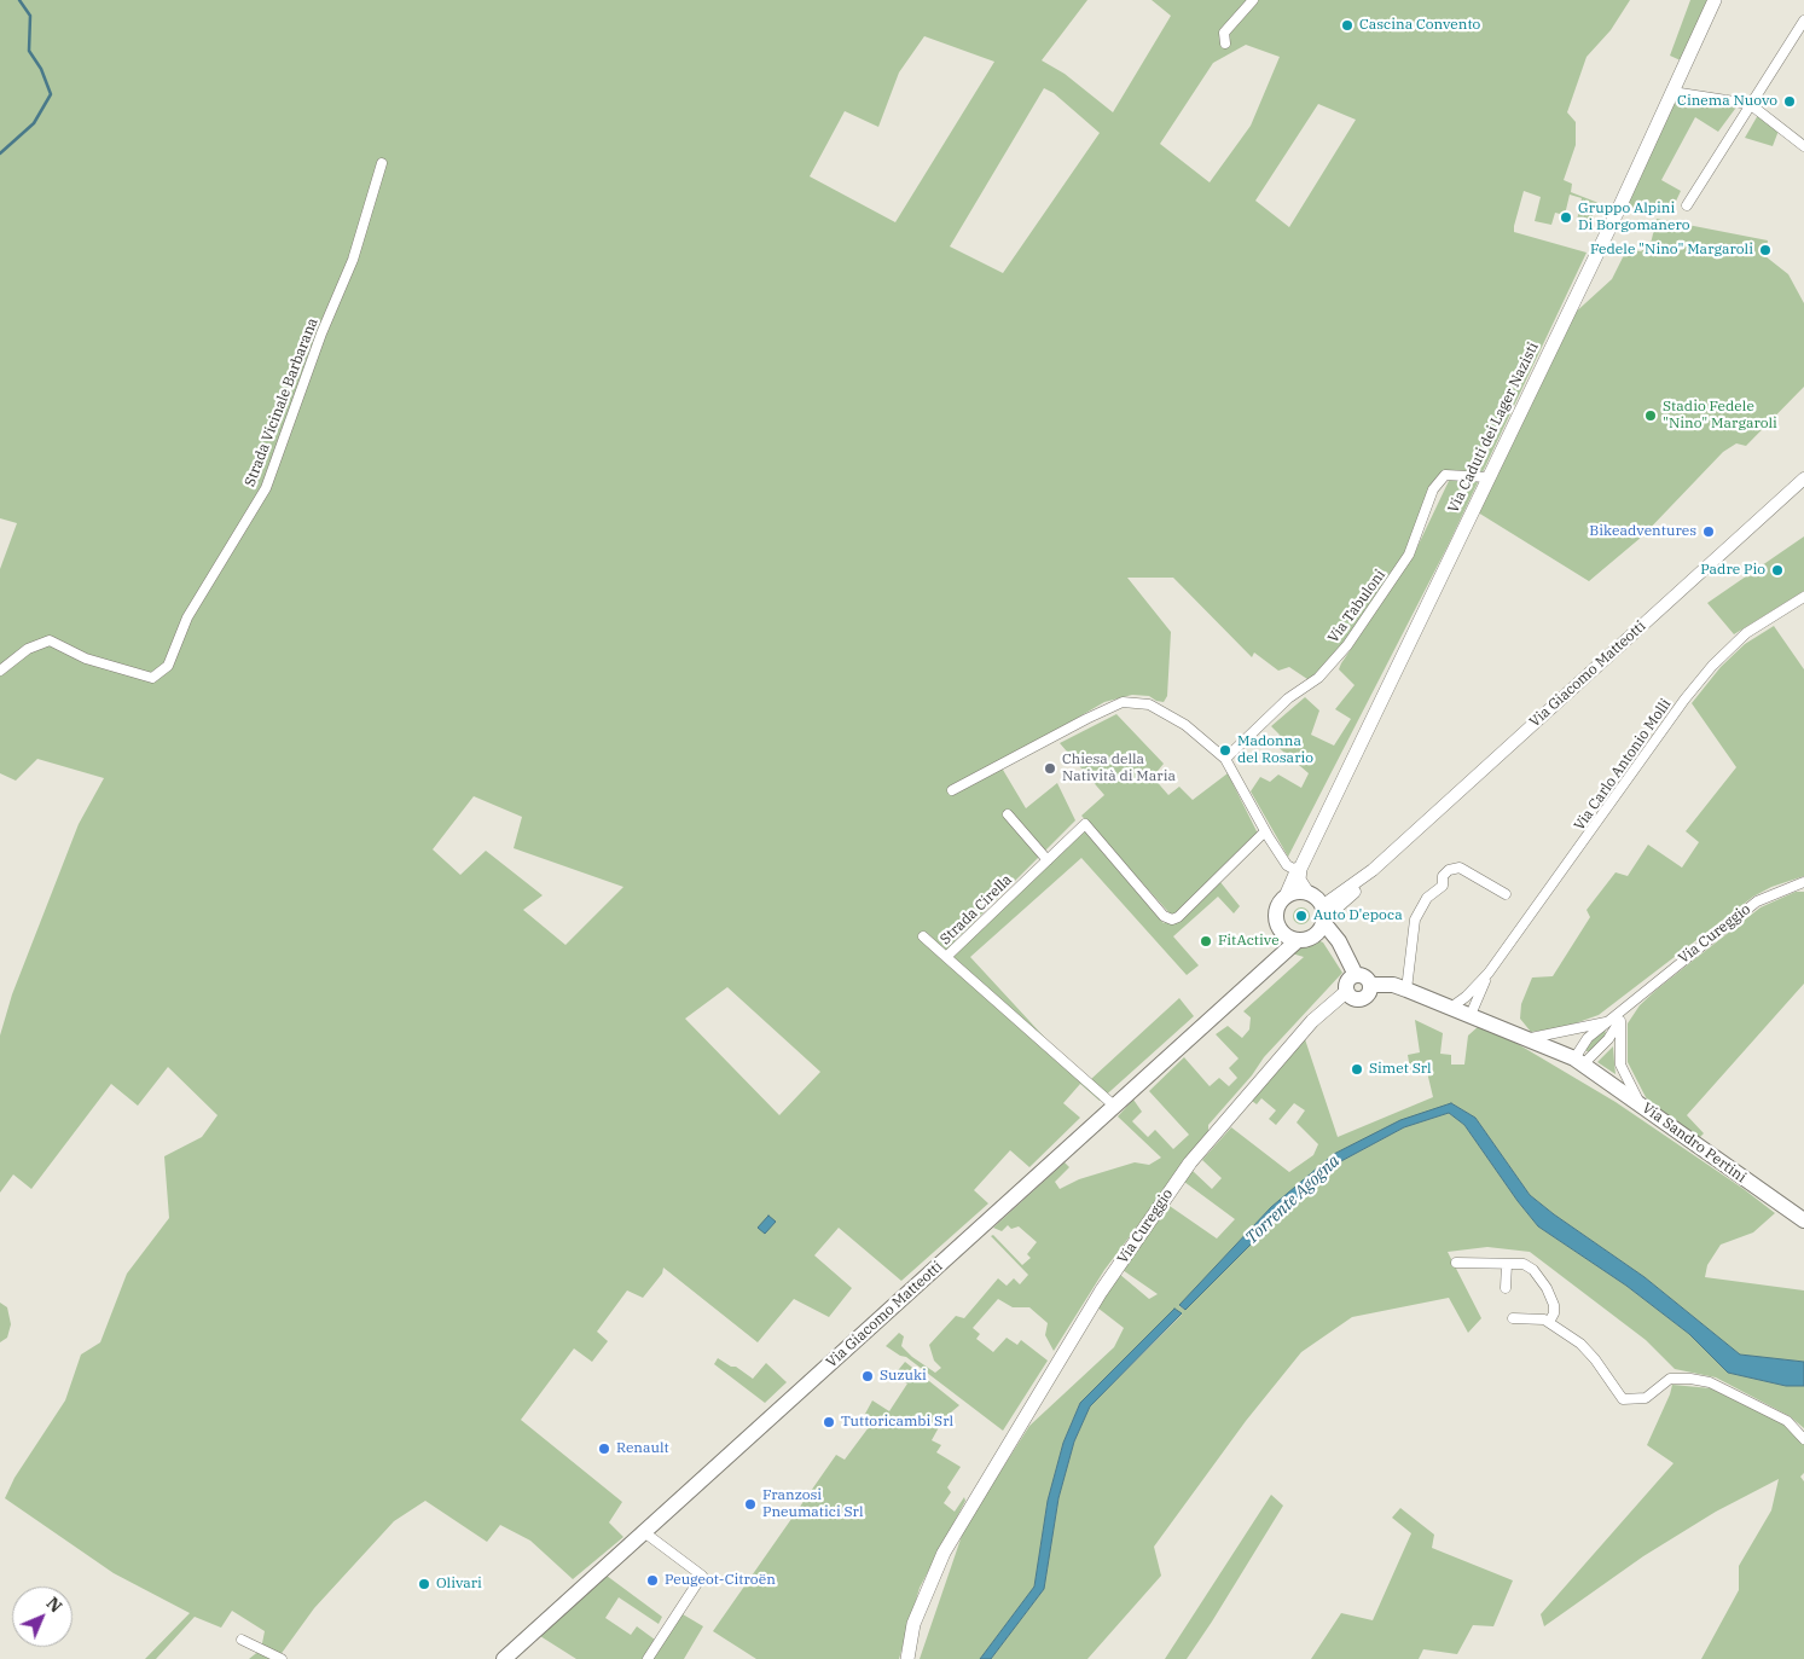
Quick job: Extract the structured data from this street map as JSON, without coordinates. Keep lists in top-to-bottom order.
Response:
{
  "streets": {
    "main road": [
      "Via Caduti dei Lager Nazisti",
      "Via Giacomo Matteotti",
      "Via Cureggio",
      "Via Sandro Pertini"
    ],
    "street": [
      "Strada Vicinale Barbarana",
      "Via Tabuloni",
      "Via Carlo Antonio Molli",
      "Strada Cirella"
    ]
  },
  "crossings": [
    ["Via Caduti dei Lager Nazisti", "Via Tabuloni"],
    ["Via Caduti dei Lager Nazisti", "Via Giacomo Matteotti"],
    ["Via Cureggio", "Via Sandro Pertini"]
  ],
  "water": ["Torrente Agogna"],
  "places": [
    "Cascina Convento",
    "Cinema Nuovo",
    "Gruppo Alpini Di Borgomanero",
    "Fedele \"Nino\" Margaroli",
    "Stadio Fedele \"Nino\" Margaroli",
    "Bikeadventures",
    "Padre Pio",
    "Madonna del Rosario",
    "Chiesa della Natività di Maria",
    "Auto D'epoca",
    "FitActive",
    "Simet Srl",
    "Suzuki",
    "Tuttoricambi Srl",
    "Renault",
    "Franzosi Pneumatici Srl",
    "Peugeot-Citroën",
    "Olivari"
  ],
  "north": "top right"
}
